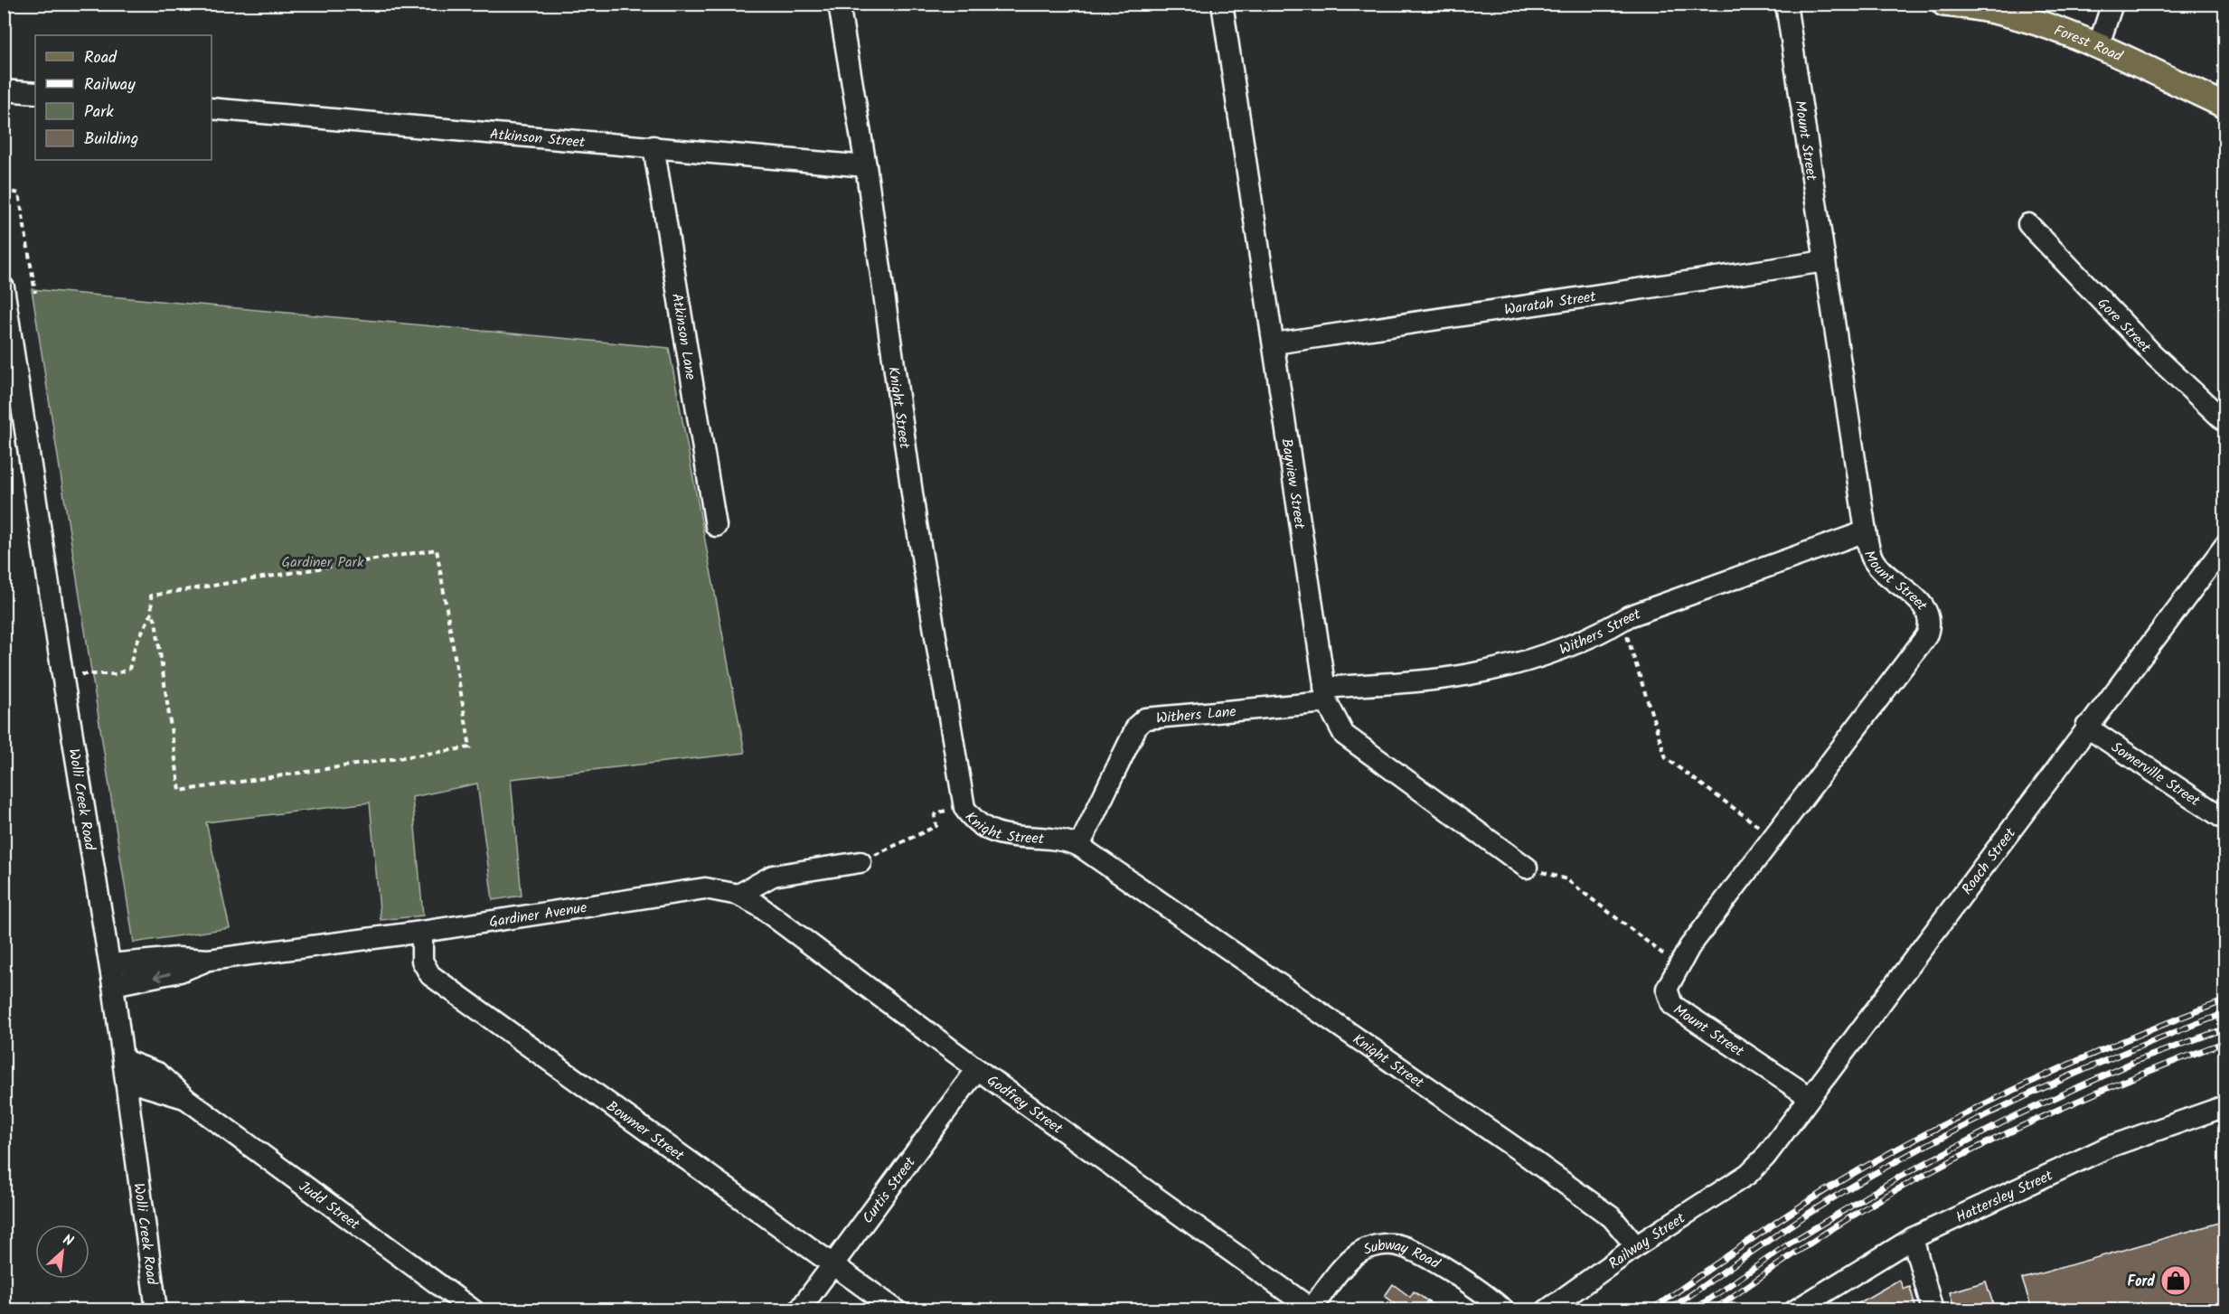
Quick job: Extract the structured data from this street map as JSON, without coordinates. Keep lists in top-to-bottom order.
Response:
{
  "streets": {
    "main road": ["Forest Road"],
    "street": [
      "Atkinson Street",
      "Mount Street",
      "Waratah Street",
      "Gore Street",
      "Atkinson Lane",
      "Knight Street",
      "Bayview Street",
      "Withers Street",
      "Withers Lane",
      "Somerville Street",
      "Wolli Creek Road",
      "Roach Street",
      "Gardiner Avenue",
      "Godfrey Street",
      "Bowmer Street",
      "Curtis Street",
      "Hattersley Street",
      "Judd Street",
      "Railway Street",
      "Subway Road"
    ]
  },
  "crossings": [
    ["Atkinson Street", "Atkinson Lane"],
    ["Atkinson Street", "Knight Street"],
    ["Mount Street", "Waratah Street"],
    ["Mount Street", "Withers Street"],
    ["Mount Street", "Roach Street"],
    ["Waratah Street", "Bayview Street"],
    ["Knight Street", "Withers Lane"],
    ["Knight Street", "Railway Street"],
    ["Bayview Street", "Withers Street"],
    ["Bayview Street", "Withers Lane"],
    ["Withers Street", "Withers Lane"],
    ["Somerville Street", "Roach Street"],
    ["Wolli Creek Road", "Gardiner Avenue"],
    ["Wolli Creek Road", "Judd Street"],
    ["Roach Street", "Railway Street"],
    ["Gardiner Avenue", "Godfrey Street"],
    ["Gardiner Avenue", "Bowmer Street"],
    ["Godfrey Street", "Curtis Street"],
    ["Godfrey Street", "Subway Road"],
    ["Bowmer Street", "Curtis Street"]
  ],
  "parks": ["Gardiner Park"],
  "places": {
    "shop": ["Ford"]
  },
  "legend": [
    "Road",
    "Railway",
    "Park",
    "Building"
  ],
  "north": "top right"
}
